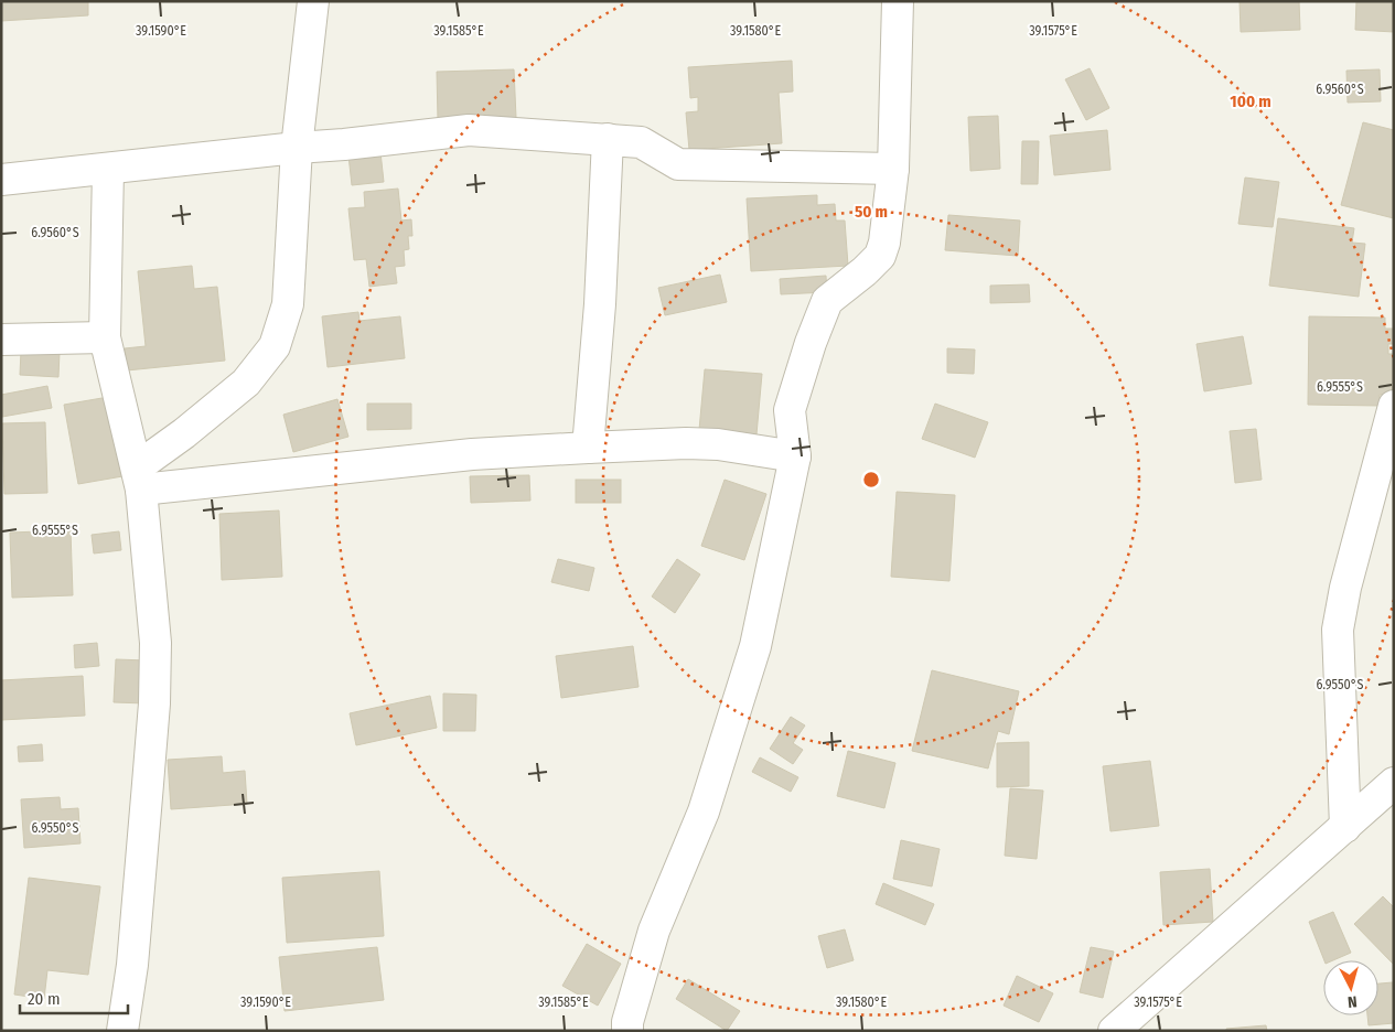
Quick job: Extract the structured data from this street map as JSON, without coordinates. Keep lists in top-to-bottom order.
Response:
{
  "scale_bar": "20 m",
  "north": "bottom",
  "coordinates": [
    "39.1590°E",
    "39.1585°E",
    "39.1580°E",
    "39.1575°E",
    "6.9560°S",
    "6.9555°S",
    "6.9550°S"
  ],
  "rings": ["100 m", "50 m"]
}
